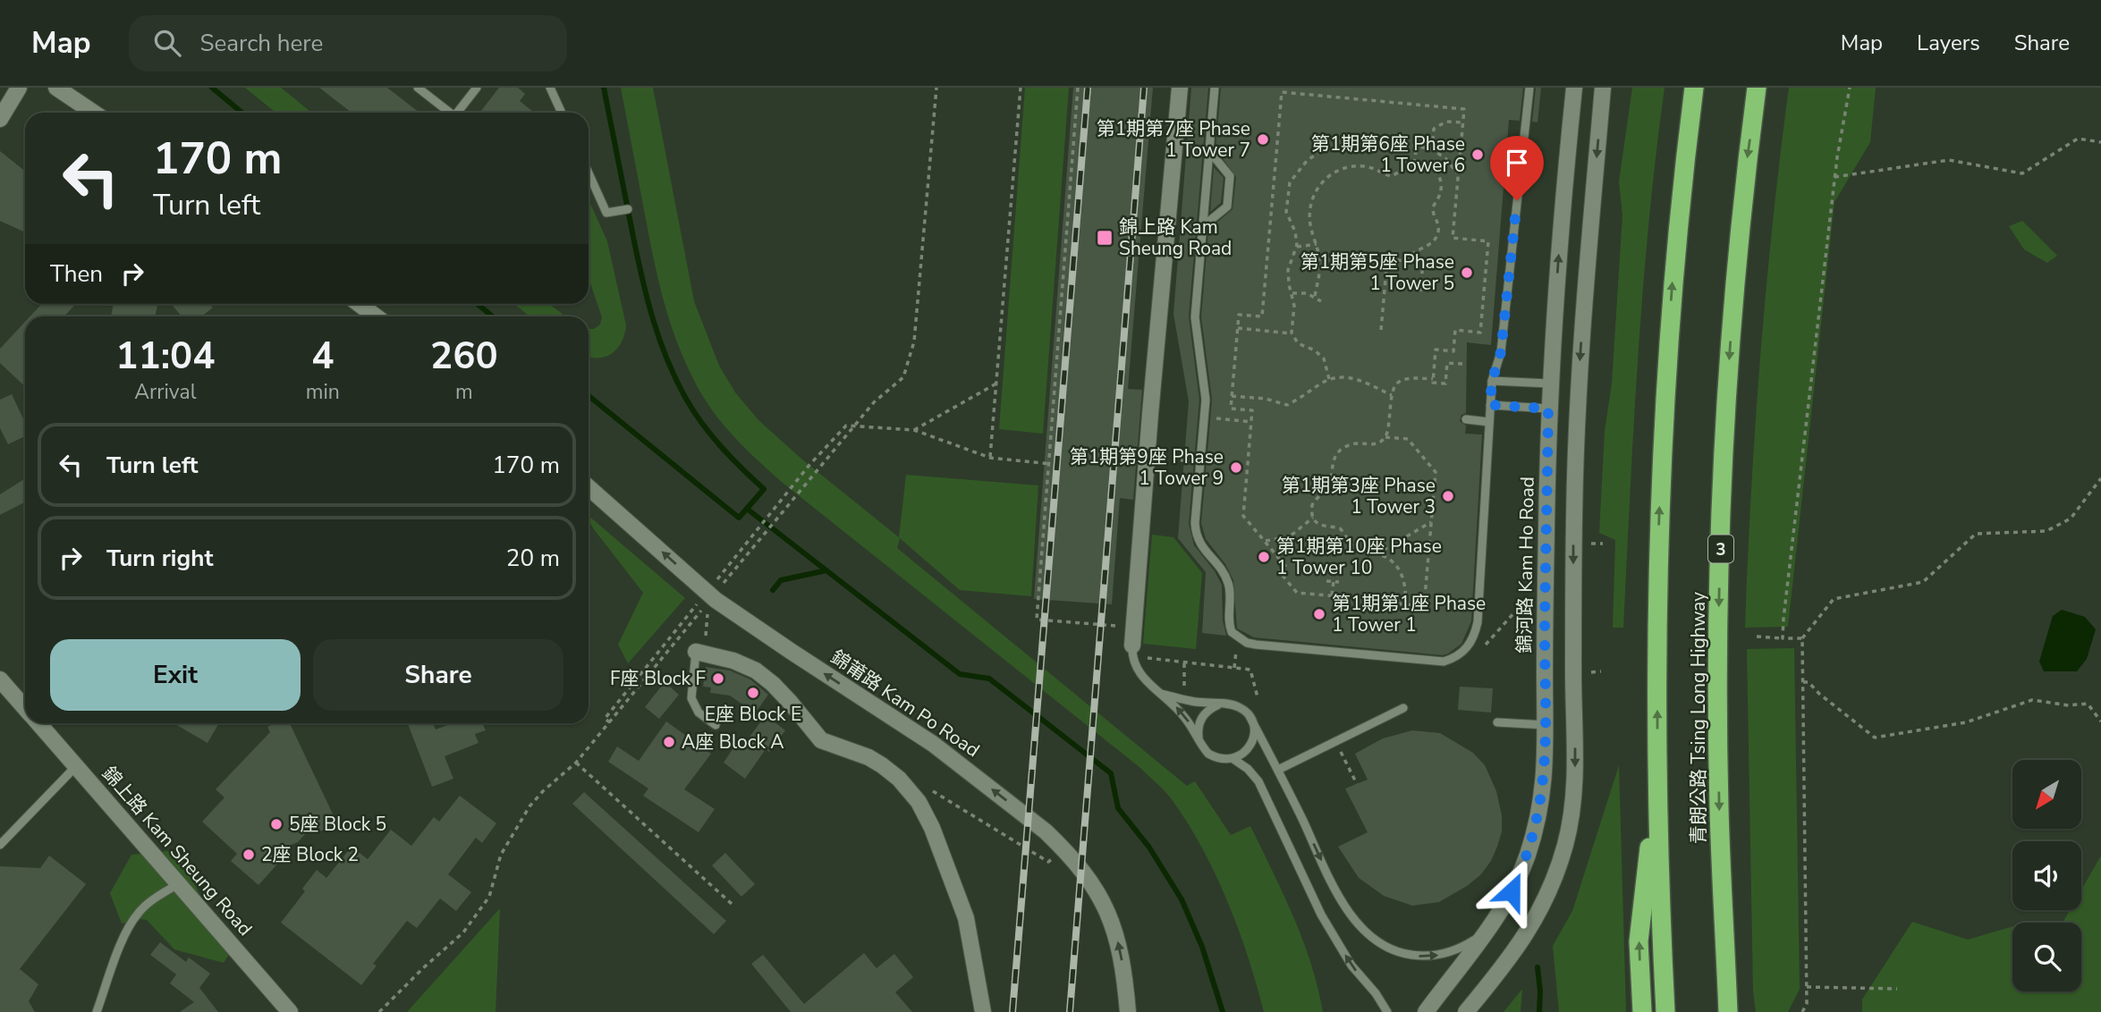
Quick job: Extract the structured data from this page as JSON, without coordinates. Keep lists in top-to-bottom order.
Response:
{
  "streets": {
    "highway": ["3", "青朗公路 Tsing Long Highway"],
    "main road": ["錦河路 Kam Ho Road", "錦莆路 Kam Po Road", "錦上路 Kam Sheung Road"]
  },
  "places": {
    "other": [
      "第1期第7座 Phase 1 Tower 7",
      "第1期第6座 Phase 1 Tower 6",
      "第1期第5座 Phase 1 Tower 5",
      "第1期第9座 Phase 1 Tower 9",
      "第1期第3座 Phase 1 Tower 3",
      "第1期第10座 Phase 1 Tower 10",
      "第1期第1座 Phase 1 Tower 1",
      "F座 Block F",
      "E座 Block E",
      "A座 Block A",
      "5座 Block 5",
      "2座 Block 2"
    ],
    "transit": ["錦上路 Kam Sheung Road"]
  },
  "north": "bottom left",
  "page": {
    "header": "Map",
    "search": "Search here",
    "nav": ["Map", "Layers", "Share"],
    "turn": ["170 m", "Turn left"],
    "then": "Then",
    "eta": [
      "11:04",
      "Arrival",
      "4",
      "min",
      "260",
      "m"
    ],
    "list": [
      {
        "name": "Turn left",
        "value": "170 m"
      },
      {
        "name": "Turn right",
        "value": "20 m"
      }
    ],
    "buttons": ["Exit", "Share"]
  }
}
